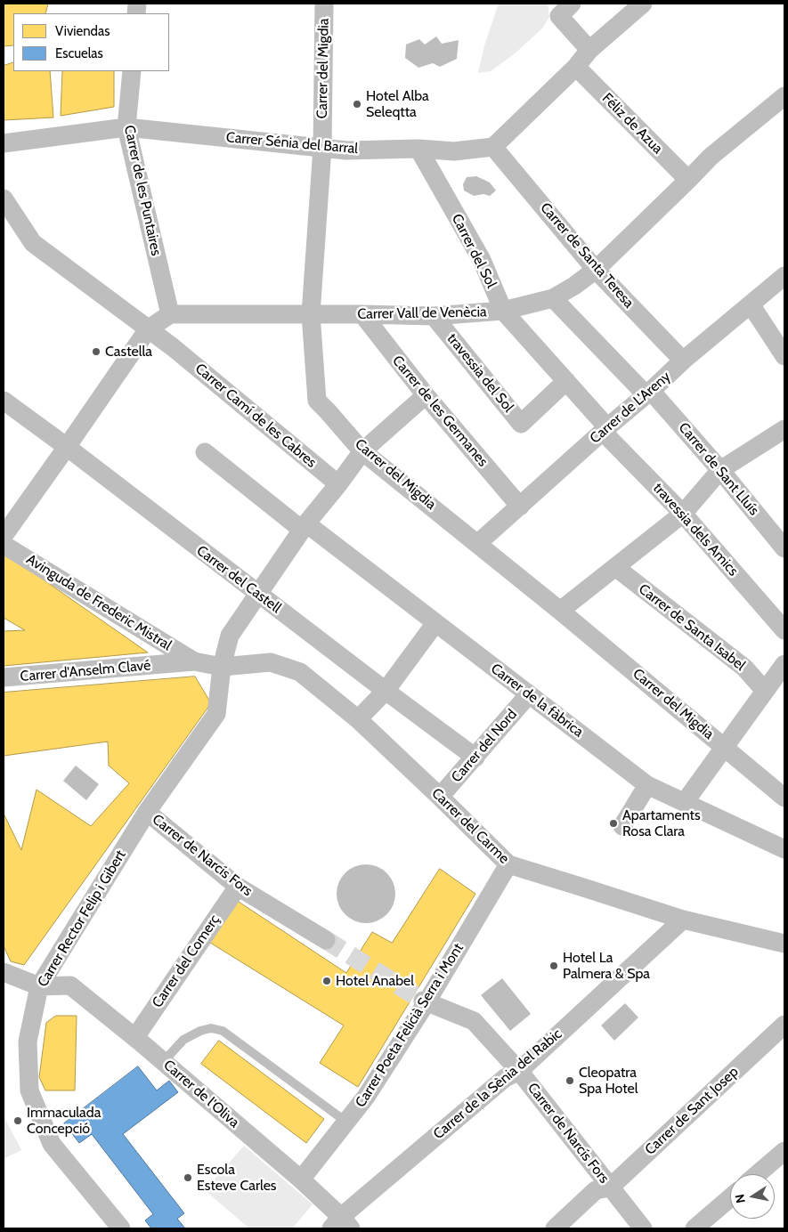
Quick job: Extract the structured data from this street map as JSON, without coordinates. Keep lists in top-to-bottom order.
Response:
{
  "streets": {
    "street": [
      "Carrer del Migdia",
      "Féliz de Azua",
      "Carrer Sénia del Barral",
      "Carrer de les Puntaires",
      "Carrer del Sol",
      "Carrer de Santa Teresa",
      "Carrer Vall de Venècia",
      "travessia del Sol",
      "Carrer de L'Areny",
      "Carrer de les Germanes",
      "Carrer Camí de les Cabres",
      "Carrer de Sant Lluís",
      "travessia dels Amics",
      "Carrer del Castell",
      "Avinguda de Frederic Mistral",
      "Carrer de Santa Isabel",
      "Carrer d'Anselm Clavé",
      "Carrer de la fàbrica",
      "Carrer del Nord",
      "Carrer del Carme",
      "Carrer de Narcís Fors",
      "Carrer Rector Felip i Gibert",
      "Carrer del Comerç",
      "Carrer Poeta Felicià Serra i Mont",
      "Carrer de la Sènia del Rabic",
      "Carrer de l'Oliva",
      "Carrer de Sant Josep"
    ]
  },
  "crossings": [
    ["Carrer del Migdia", "Carrer Sénia del Barral"],
    ["Carrer del Migdia", "Carrer Vall de Venècia"],
    ["Carrer del Migdia", "Carrer de L'Areny"],
    ["Féliz de Azua", "Carrer Vall de Venècia"],
    ["Carrer Sénia del Barral", "Carrer de les Puntaires"],
    ["Carrer Sénia del Barral", "Carrer del Sol"],
    ["Carrer Sénia del Barral", "Carrer de Santa Teresa"],
    ["Carrer de les Puntaires", "Carrer Vall de Venècia"],
    ["Carrer del Sol", "Carrer Vall de Venècia"],
    ["Carrer del Sol", "travessia del Sol"],
    ["Carrer del Sol", "Carrer de L'Areny"],
    ["Carrer del Sol", "travessia dels Amics"],
    ["Carrer de Santa Teresa", "Carrer Vall de Venècia"],
    ["Carrer de Santa Teresa", "Carrer de L'Areny"],
    ["Carrer Vall de Venècia", "travessia del Sol"],
    ["Carrer Vall de Venècia", "Carrer de les Germanes"],
    ["Carrer Vall de Venècia", "Carrer de Sant Lluís"],
    ["Carrer de L'Areny", "Carrer de les Germanes"],
    ["Carrer de L'Areny", "Carrer de Sant Lluís"],
    ["Carrer de L'Areny", "travessia dels Amics"],
    ["Carrer del Castell", "Carrer del Nord"],
    ["Avinguda de Frederic Mistral", "Carrer d'Anselm Clavé"],
    ["Carrer de la fàbrica", "Carrer del Nord"],
    ["Carrer del Nord", "Carrer del Carme"],
    ["Carrer del Carme", "Carrer Rector Felip i Gibert"],
    ["Carrer del Carme", "Carrer Poeta Felicià Serra i Mont"],
    ["Carrer del Carme", "Carrer de la Sènia del Rabic"],
    ["Carrer de Narcís Fors", "Carrer Rector Felip i Gibert"],
    ["Carrer de Narcís Fors", "Carrer del Comerç"],
    ["Carrer de Narcís Fors", "Carrer Poeta Felicià Serra i Mont"],
    ["Carrer de Narcís Fors", "Carrer de la Sènia del Rabic"],
    ["Carrer de Narcís Fors", "Carrer de Sant Josep"],
    ["Carrer Rector Felip i Gibert", "Carrer de l'Oliva"],
    ["Carrer del Comerç", "Carrer de l'Oliva"],
    ["Carrer Poeta Felicià Serra i Mont", "Carrer de l'Oliva"],
    ["Carrer de la Sènia del Rabic", "Carrer de l'Oliva"]
  ],
  "places": [
    "Hotel Alba Seleqtta",
    "Castella",
    "Apartaments Rosa Clara",
    "Hotel La Palmera & Spa",
    "Hotel Anabel",
    "Cleopatra Spa Hotel",
    "Immaculada Concepció",
    "Escola Esteve Carles"
  ],
  "legend": ["Viviendas", "Escuelas"],
  "north": "left"
}
